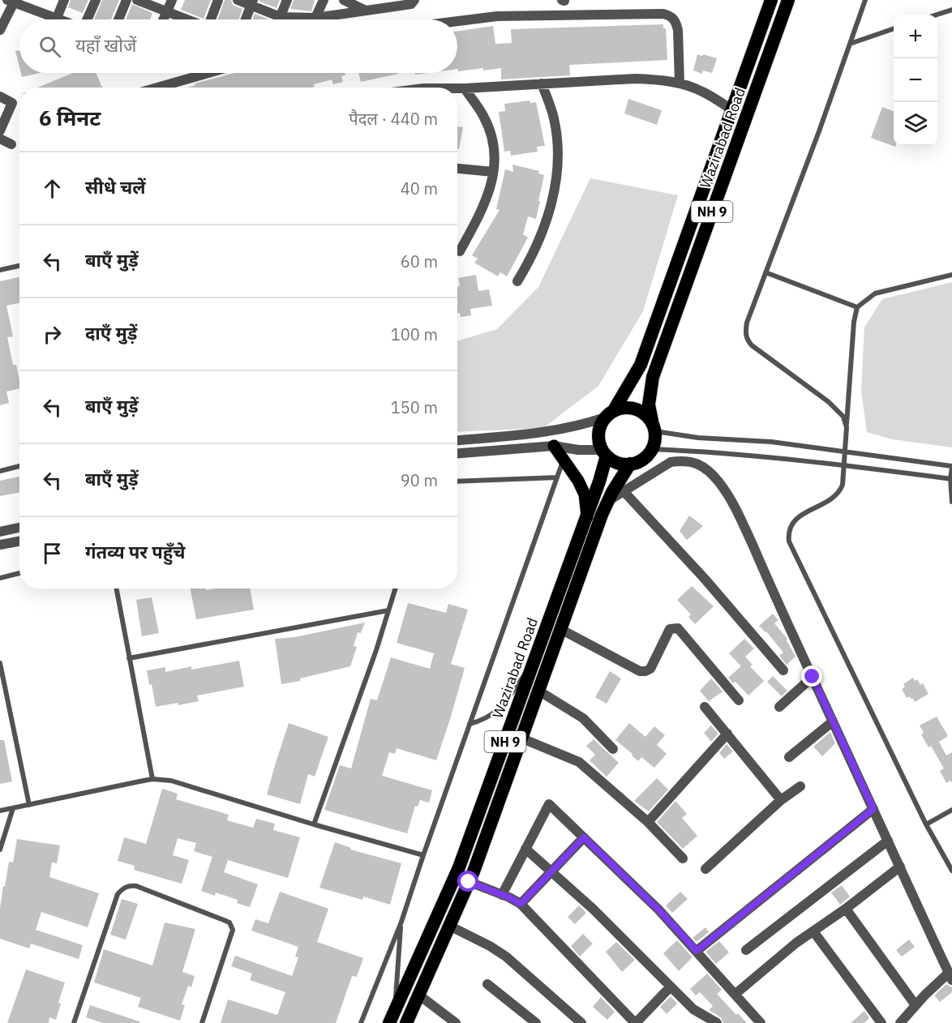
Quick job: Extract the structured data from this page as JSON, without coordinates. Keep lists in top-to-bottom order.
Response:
{
  "streets": {
    "highway": ["Wazirabad Road", "NH 9"]
  },
  "page": {
    "map_buttons": ["+", "−"],
    "search": "यहाँ खोजें",
    "heading": ["6 मिनट", "पैदल · 440 m"],
    "list": [
      ["सीधे चलें", "40 m"],
      ["बाएँ मुड़ें", "60 m"],
      ["दाएँ मुड़ें", "100 m"],
      ["बाएँ मुड़ें", "150 m"],
      ["बाएँ मुड़ें", "90 m"],
      "गंतव्य पर पहुँचे"
    ]
  }
}
